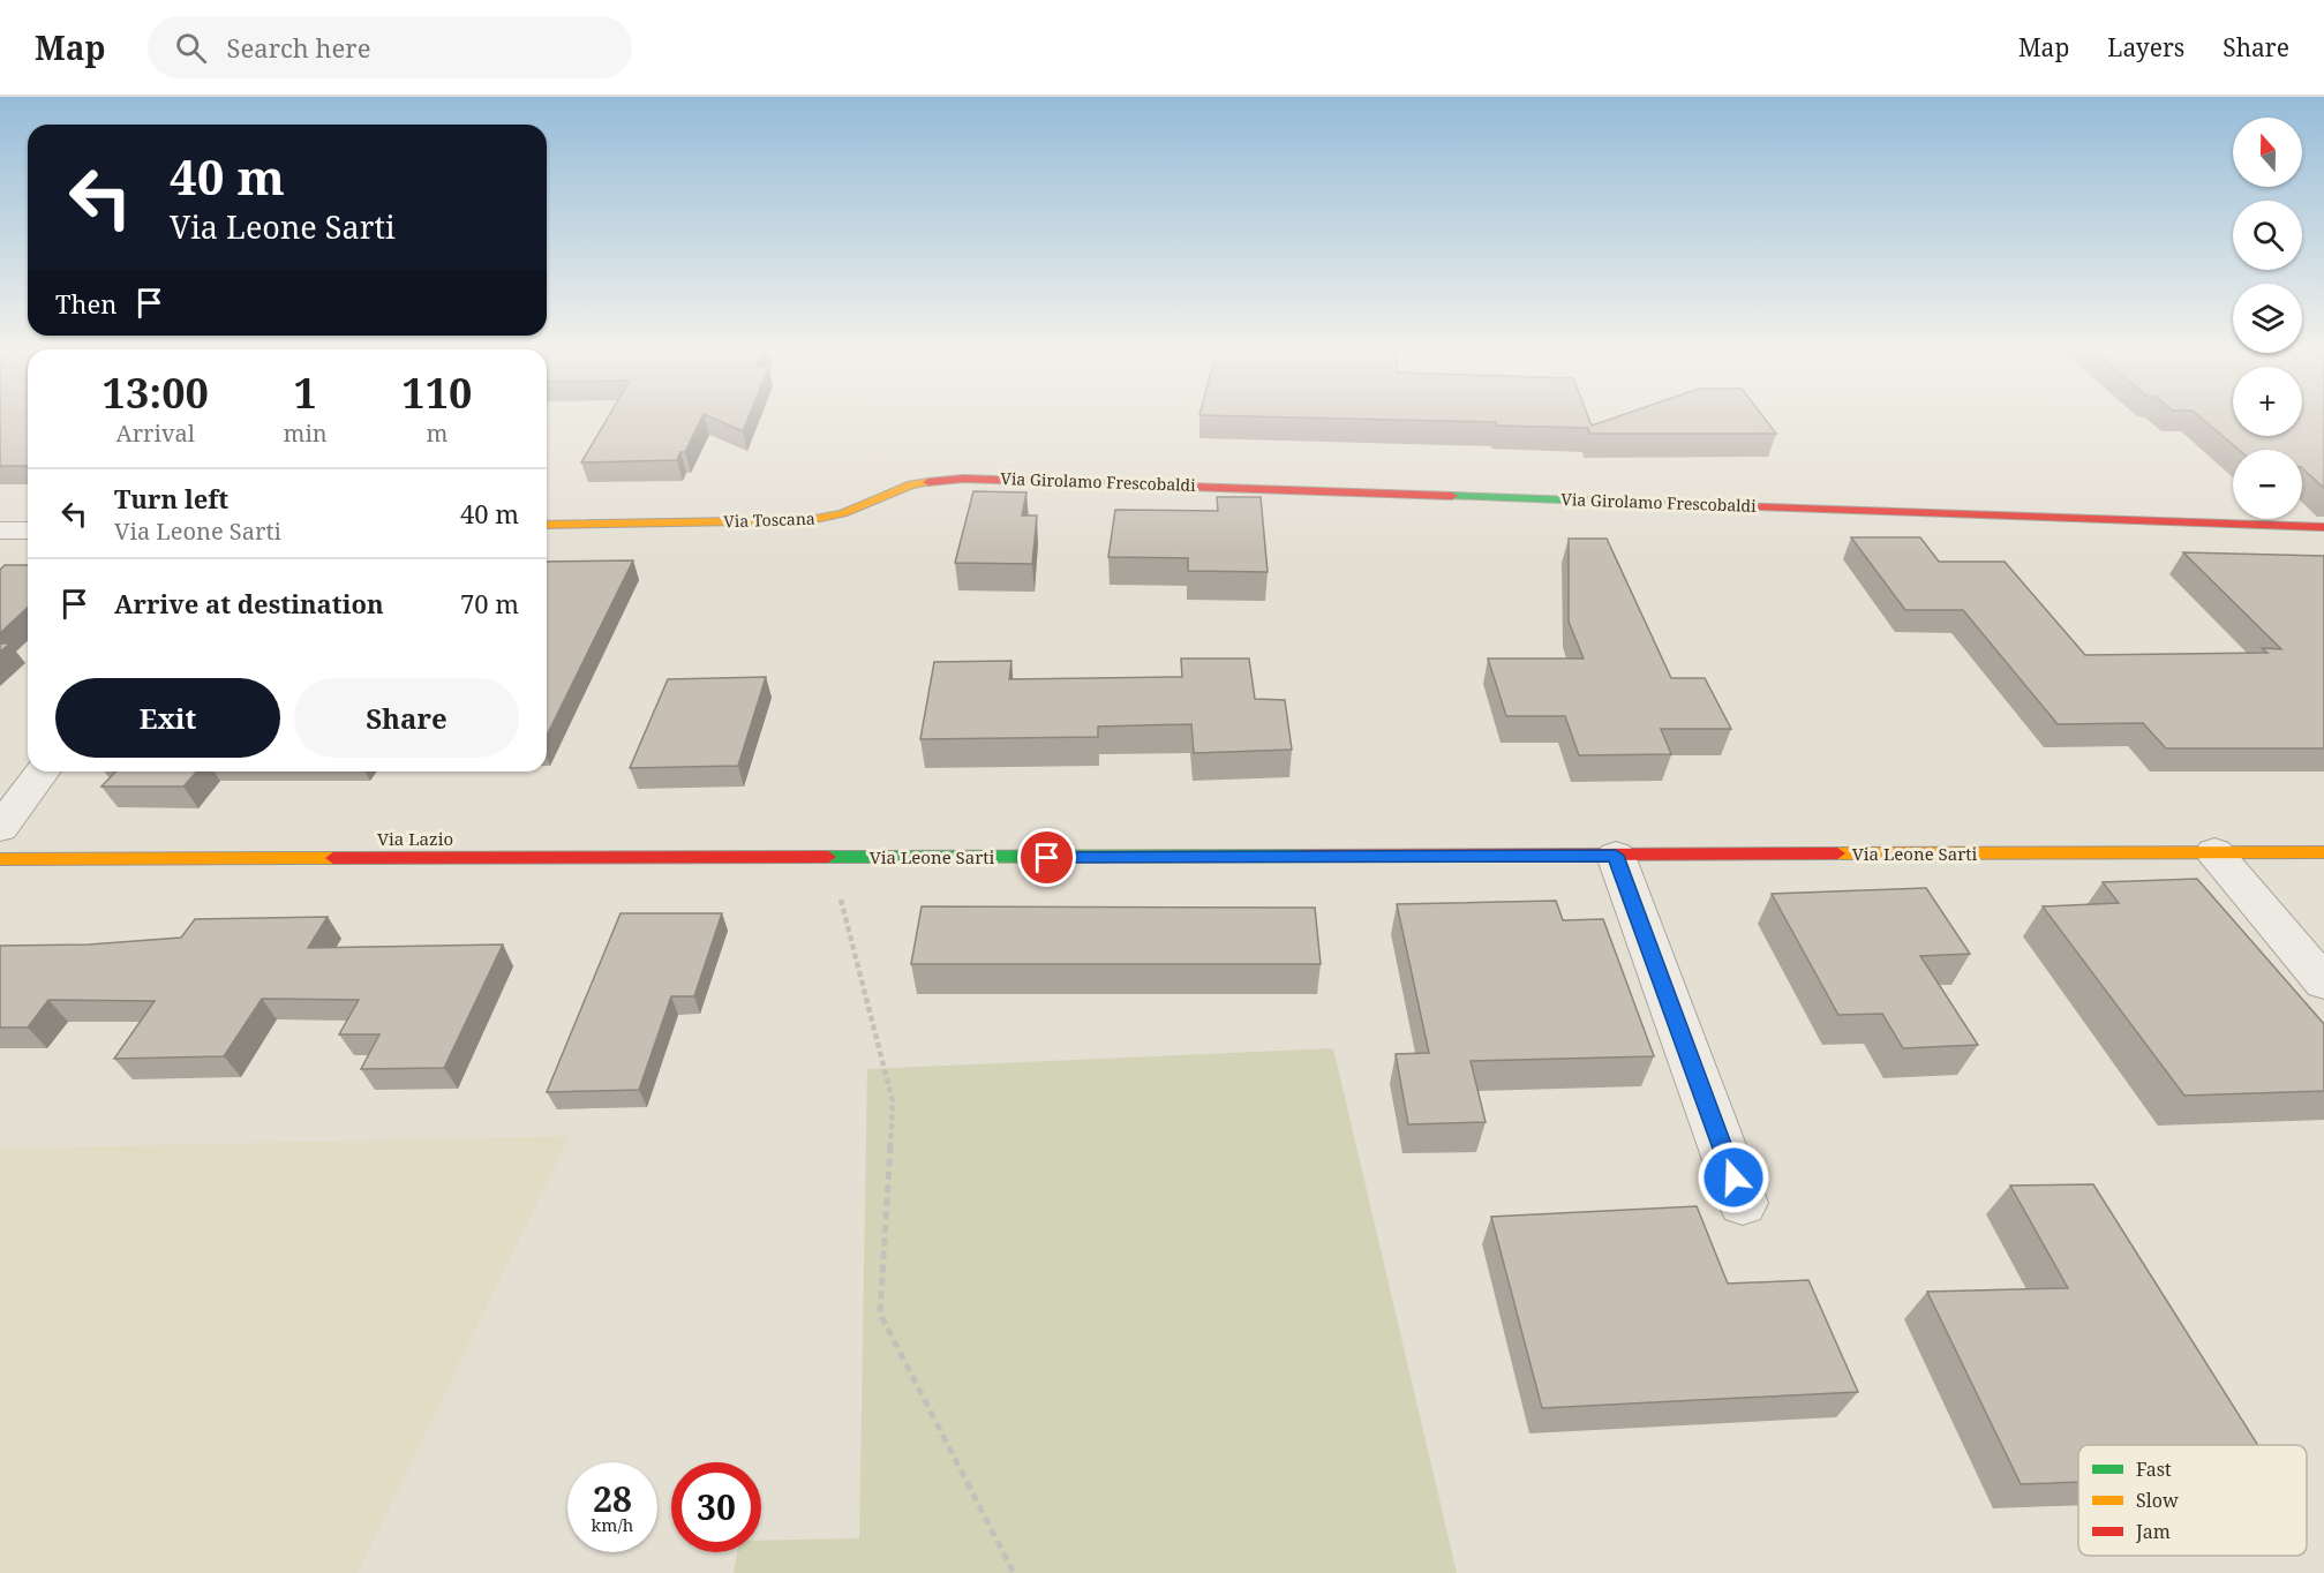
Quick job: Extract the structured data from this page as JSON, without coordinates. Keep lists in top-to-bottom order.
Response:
{
  "streets": {
    "street": [
      "Via Girolamo Frescobaldi",
      "Via Toscana",
      "Via Lazio",
      "Via Leone Sarti"
    ]
  },
  "crossings": [
    ["Via Girolamo Frescobaldi", "Via Toscana"],
    ["Via Lazio", "Via Leone Sarti"]
  ],
  "legend": ["Fast", "Slow", "Jam"],
  "north": "top",
  "page": {
    "header": "Map",
    "search": "Search here",
    "nav": ["Map", "Layers", "Share"],
    "map_buttons": ["+", "−"],
    "turn": ["40 m", "Via Leone Sarti"],
    "then": "Then",
    "eta": [
      "13:00",
      "Arrival",
      "1",
      "min",
      "110",
      "m"
    ],
    "list": [
      {
        "name": "Turn left",
        "note": "Via Leone Sarti",
        "value": "40 m"
      },
      {
        "name": "Arrive at destination",
        "value": "70 m"
      }
    ],
    "buttons": ["Exit", "Share"],
    "speed": "28 km/h",
    "limit": "30"
  }
}
